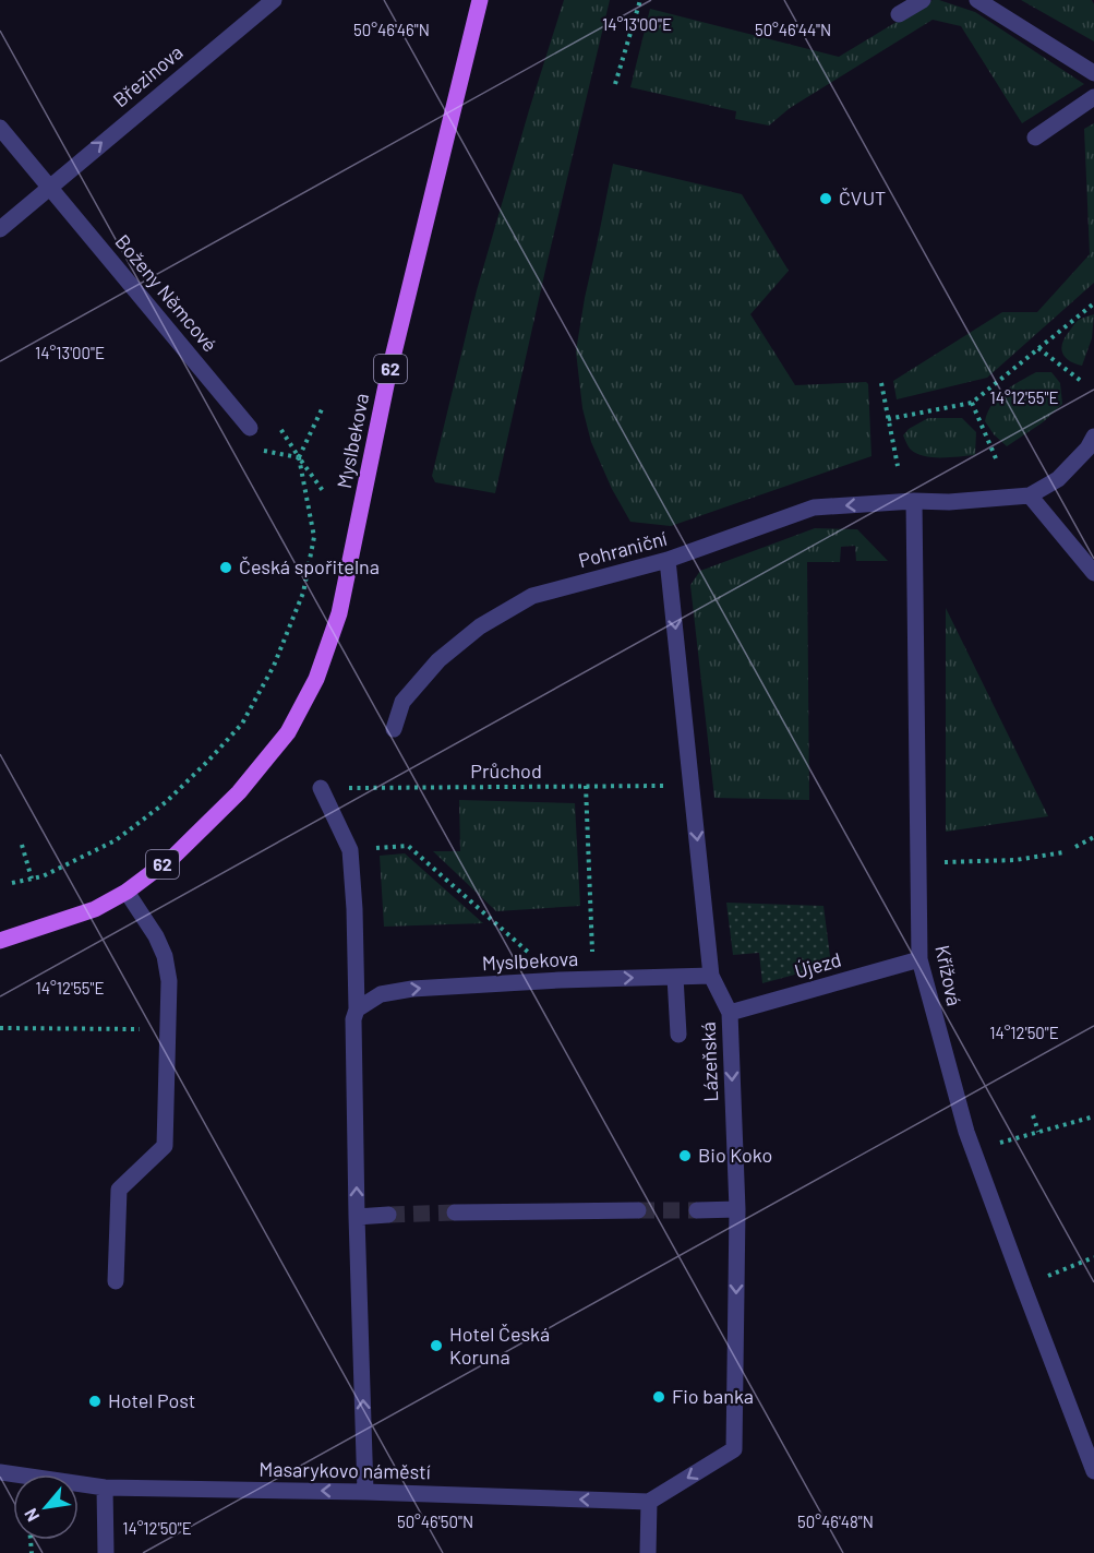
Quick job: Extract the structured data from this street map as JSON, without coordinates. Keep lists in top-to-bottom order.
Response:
{
  "streets": {
    "main road": ["62", "Myslbekova"],
    "street": [
      "Březinova",
      "Boženy Němcové",
      "Pohraniční",
      "Újezd",
      "Křížová",
      "Lázeňská",
      "Masarykovo náměstí"
    ],
    "path": ["Průchod"]
  },
  "crossings": [
    ["Březinova", "Boženy Němcové"],
    ["62", "Myslbekova"],
    ["Myslbekova", "Lázeňská"],
    ["Pohraniční", "Křížová"],
    ["Pohraniční", "Lázeňská"],
    ["Průchod", "Lázeňská"],
    ["Újezd", "Křížová"],
    ["Újezd", "Lázeňská"],
    ["Lázeňská", "Masarykovo náměstí"]
  ],
  "one_way": [
    "Březinova",
    "Pohraniční",
    "Lázeňská",
    "Masarykovo náměstí"
  ],
  "places": [
    "ČVUT",
    "Česká spořitelna",
    "Bio Koko",
    "Hotel Česká Koruna",
    "Fio banka",
    "Hotel Post"
  ],
  "north": "bottom left",
  "coordinates": [
    "14°13'00\"E",
    "50°46'46\"N",
    "50°46'44\"N",
    "14°12'55\"E",
    "14°12'50\"E",
    "50°46'50\"N",
    "50°46'48\"N"
  ]
}
